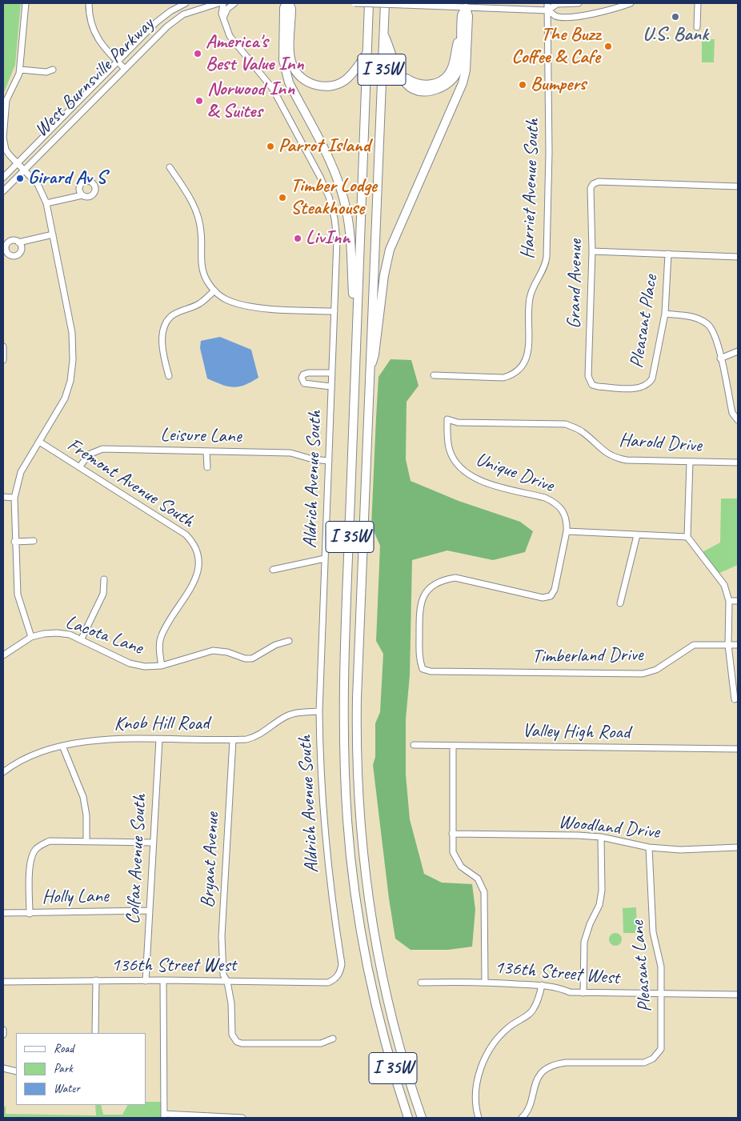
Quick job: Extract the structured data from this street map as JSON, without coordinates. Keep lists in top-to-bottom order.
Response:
{
  "streets": {
    "highway": ["I 35W"],
    "street": [
      "West Burnsville Parkway",
      "Harriet Avenue South",
      "Grand Avenue",
      "Pleasant Place",
      "Leisure Lane",
      "Harold Drive",
      "Unique Drive",
      "Aldrich Avenue South",
      "Fremont Avenue South",
      "Lacota Lane",
      "Timberland Drive",
      "Knob Hill Road",
      "Valley High Road",
      "Woodland Drive",
      "Colfax Avenue South",
      "Bryant Avenue",
      "Holly Lane",
      "136th Street West",
      "Pleasant Lane"
    ]
  },
  "crossings": [
    ["Grand Avenue", "Pleasant Place"],
    ["Leisure Lane", "Aldrich Avenue South"],
    ["Leisure Lane", "Fremont Avenue South"],
    ["Harold Drive", "Unique Drive"],
    ["Unique Drive", "Timberland Drive"],
    ["Aldrich Avenue South", "Knob Hill Road"],
    ["Aldrich Avenue South", "136th Street West"],
    ["Fremont Avenue South", "Lacota Lane"],
    ["Knob Hill Road", "Colfax Avenue South"],
    ["Knob Hill Road", "Bryant Avenue"],
    ["Woodland Drive", "Pleasant Lane"],
    ["Colfax Avenue South", "Holly Lane"],
    ["Colfax Avenue South", "136th Street West"],
    ["Bryant Avenue", "136th Street West"],
    ["136th Street West", "Pleasant Lane"]
  ],
  "places": [
    "U.S. Bank",
    "The Buzz Coffee & Cafe",
    "America's Best Value Inn",
    "Bumpers",
    "Norwood Inn & Suites",
    "Parrot Island",
    "Girard Av S",
    "Timber Lodge Steakhouse",
    "LivInn"
  ],
  "legend": ["Road", "Park", "Water"]
}
